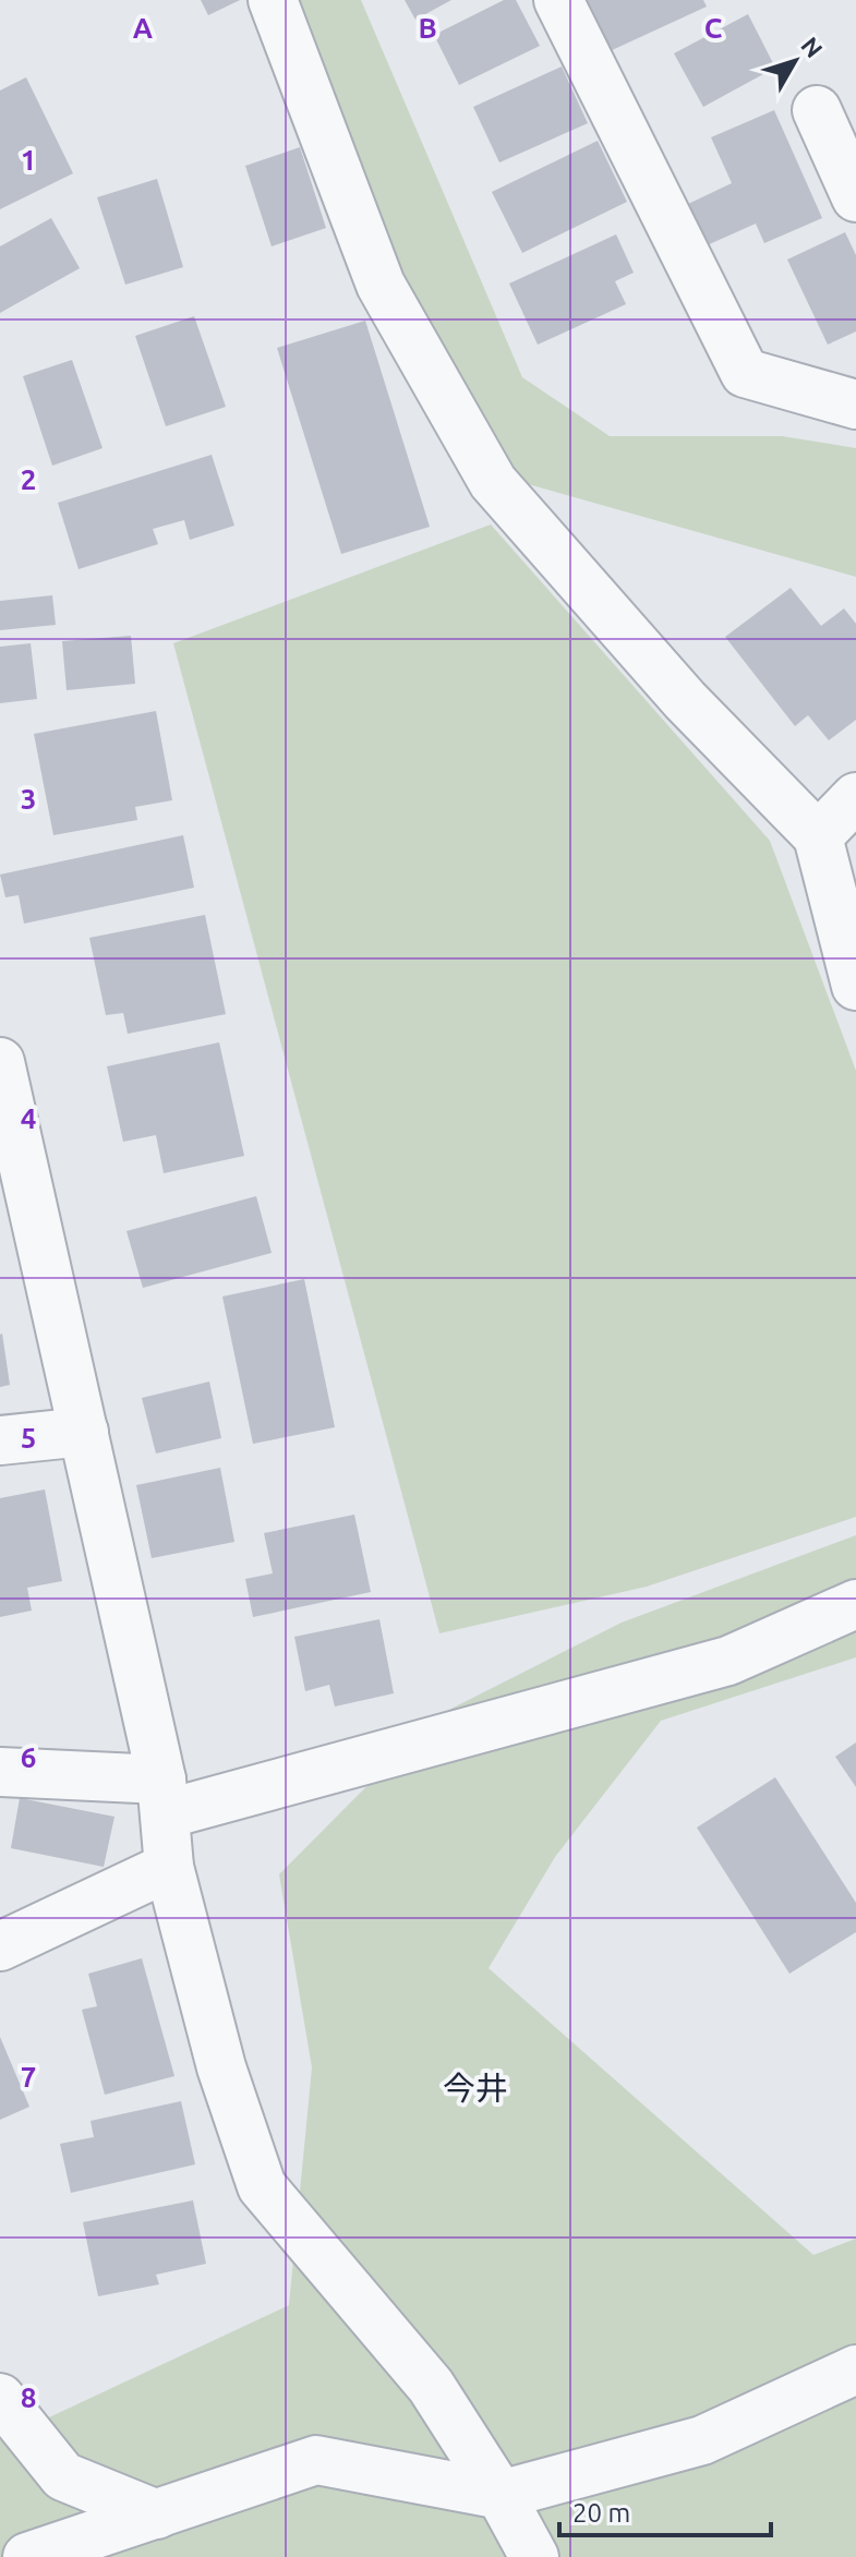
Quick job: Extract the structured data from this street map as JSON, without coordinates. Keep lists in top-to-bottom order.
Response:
{
  "districts": ["今井"],
  "scale_bar": "20 m",
  "north": "top right",
  "grid": {
    "columns": ["A", "B", "C"],
    "rows": [
      "1",
      "2",
      "3",
      "4",
      "5",
      "6",
      "7",
      "8"
    ]
  }
}
